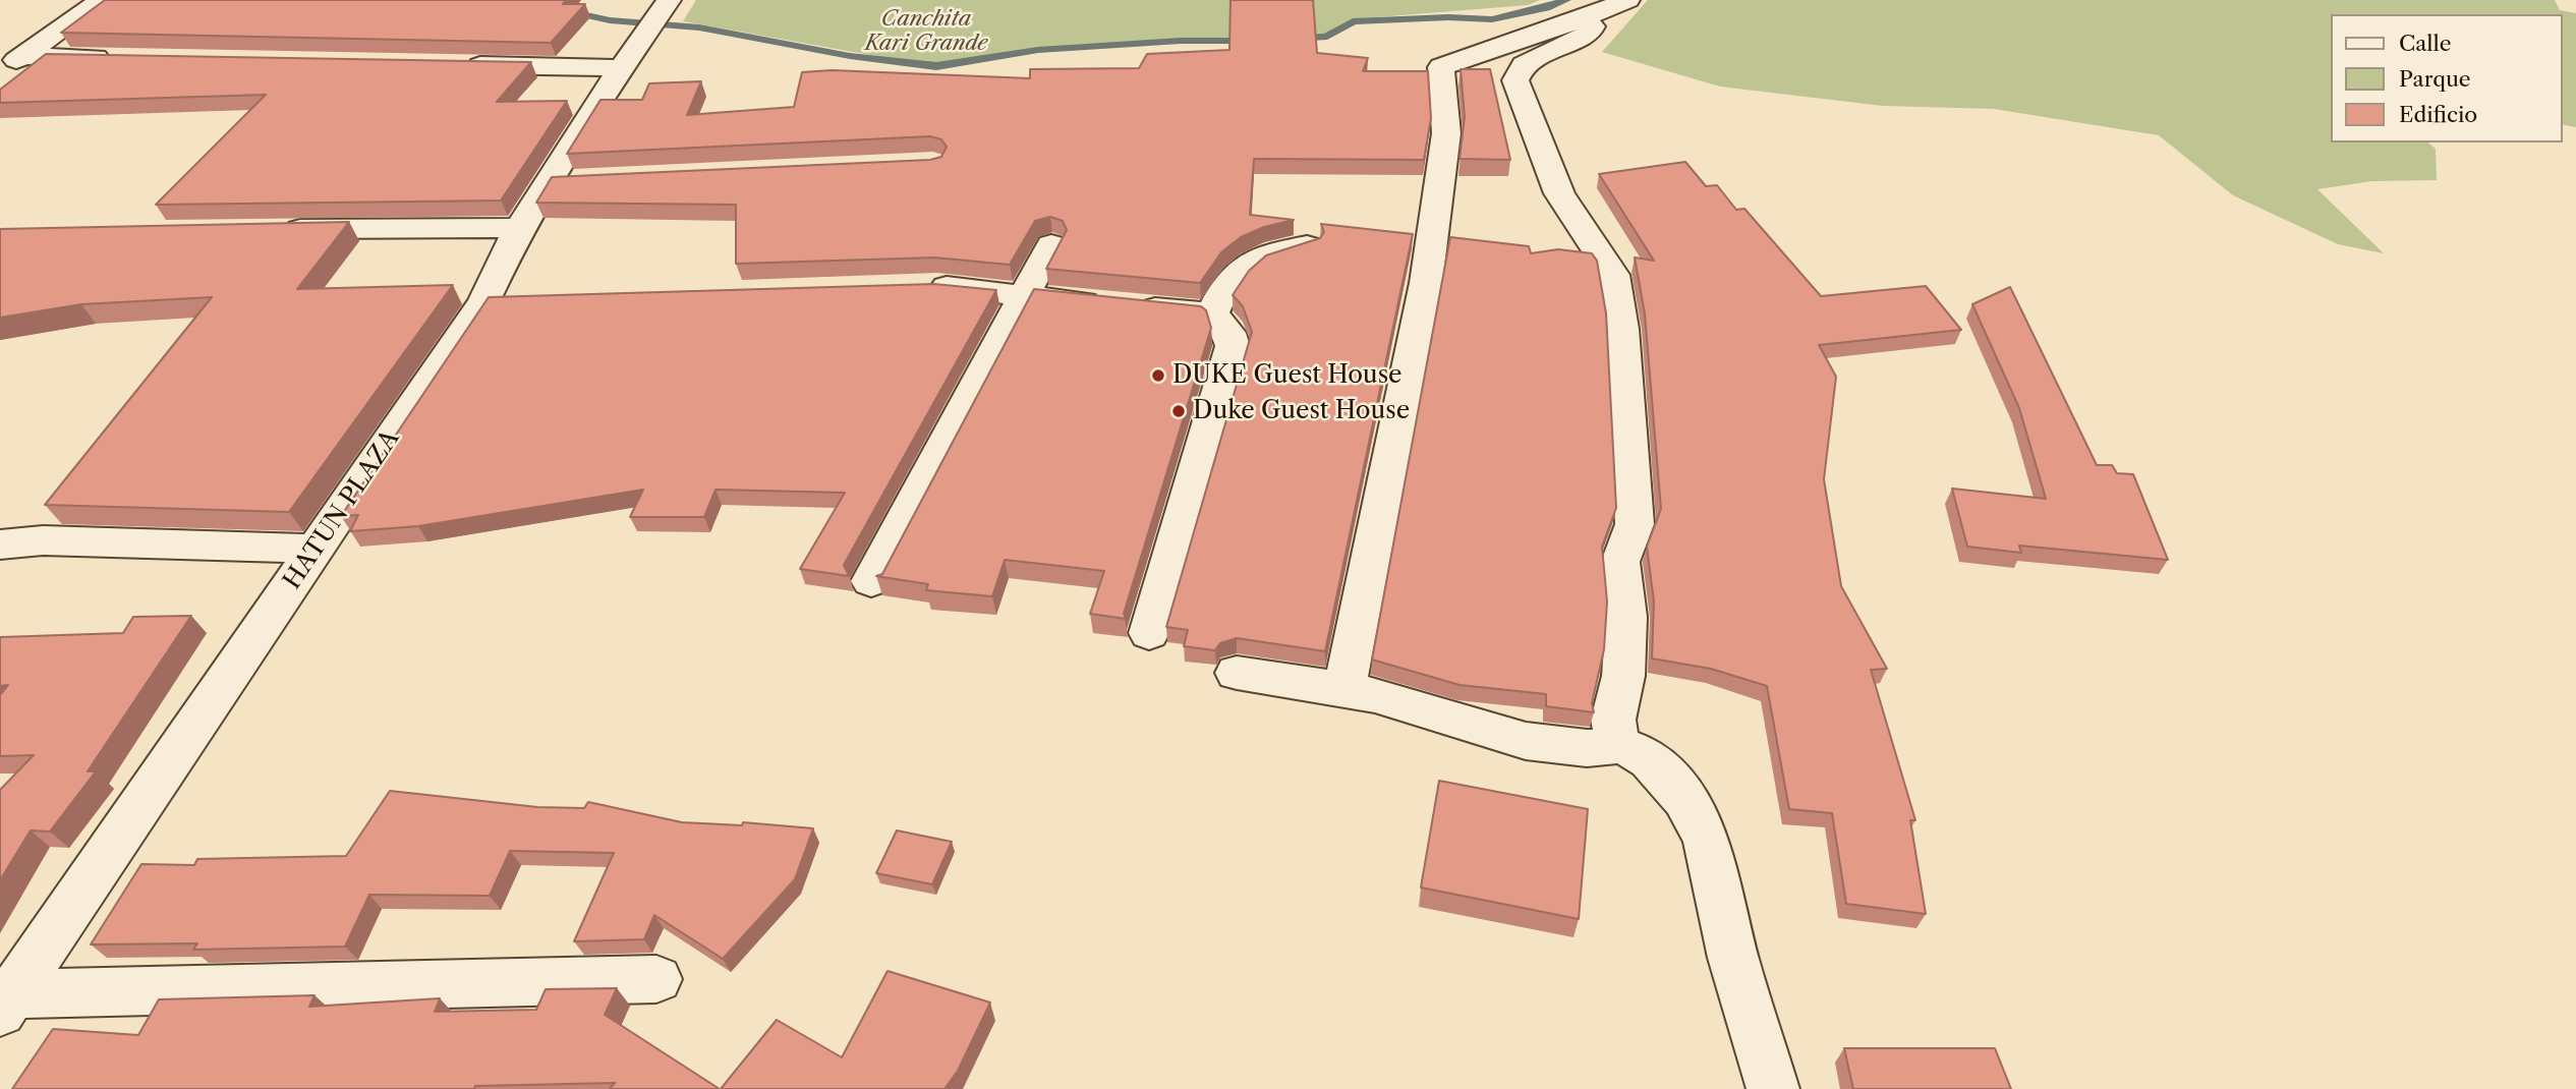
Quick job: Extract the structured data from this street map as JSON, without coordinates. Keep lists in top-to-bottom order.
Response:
{
  "streets": {
    "street": ["HATUN PLAZA"]
  },
  "parks": ["Canchita Kari Grande"],
  "places": ["DUKE Guest House", "Duke Guest House"],
  "legend": ["Calle", "Parque", "Edificio"]
}
